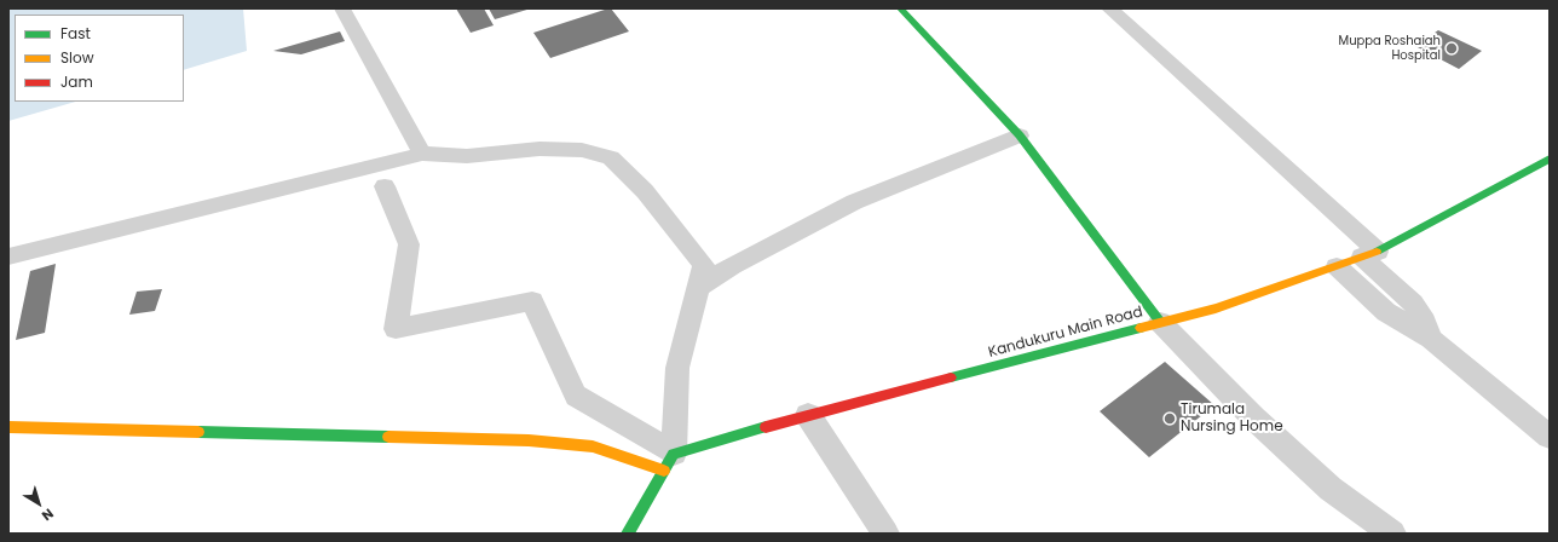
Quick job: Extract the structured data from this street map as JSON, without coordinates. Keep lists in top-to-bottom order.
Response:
{
  "streets": {
    "main road": ["Kandukuru Main Road"]
  },
  "places": ["Muppa Roshaiah Hospital", "Tirumala Nursing Home"],
  "legend": ["Fast", "Slow", "Jam"],
  "north": "bottom right"
}
